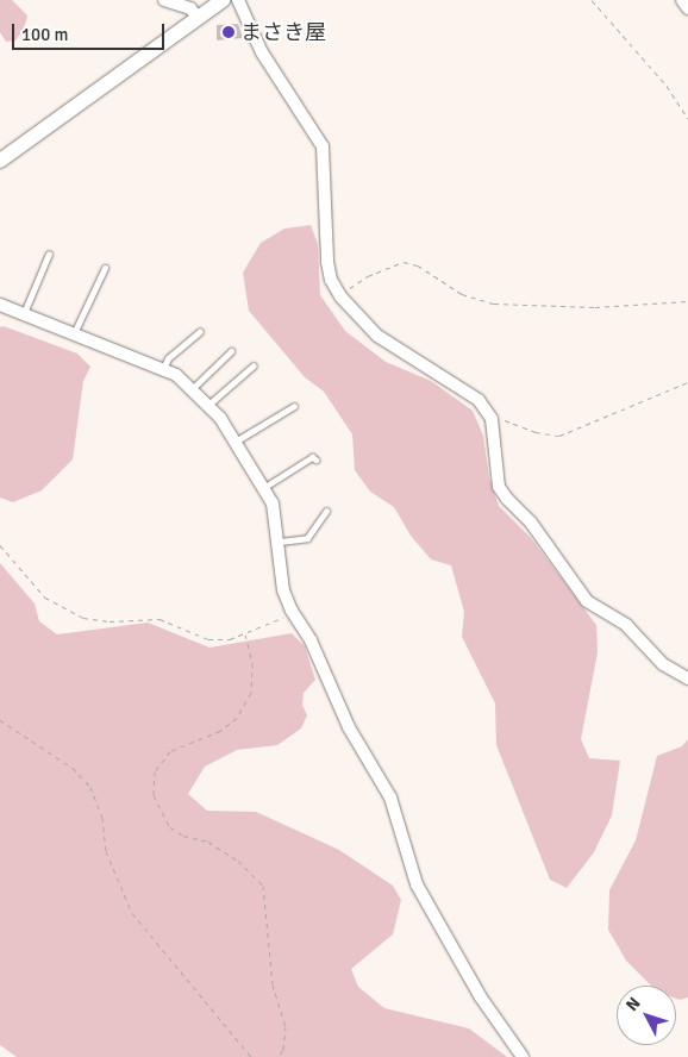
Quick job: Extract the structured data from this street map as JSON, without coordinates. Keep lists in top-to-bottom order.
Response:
{
  "places": ["まさき屋"],
  "scale_bar": "100 m",
  "north": "top left"
}
